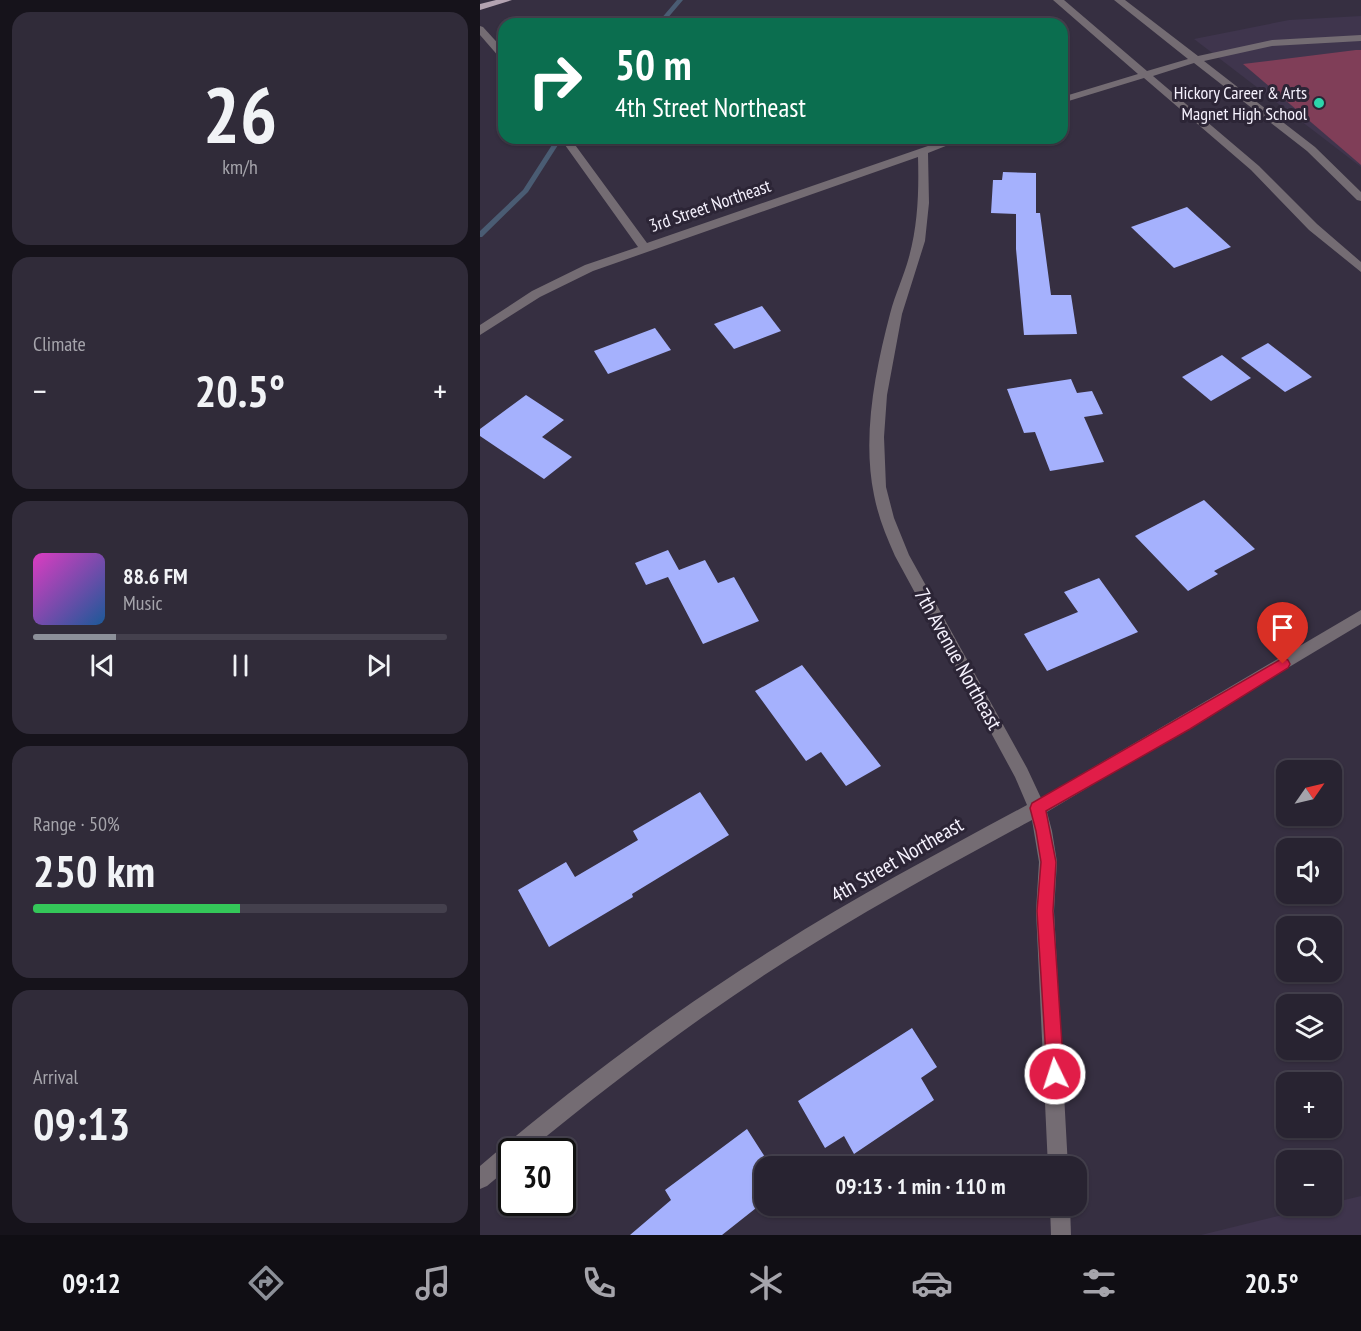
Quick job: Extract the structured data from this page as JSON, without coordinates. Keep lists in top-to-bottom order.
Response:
{
  "streets": {
    "street": ["3rd Street Northeast", "7th Avenue Northeast", "4th Street Northeast"]
  },
  "crossings": [
    ["3rd Street Northeast", "7th Avenue Northeast"],
    ["7th Avenue Northeast", "4th Street Northeast"]
  ],
  "places": ["Hickory Career & Arts Magnet High School"],
  "north": "top right",
  "page": {
    "tile": [
      ["26", "km/h"],
      "Climate",
      ["Range · 50%", "250 km"],
      ["Arrival", "09:13"]
    ],
    "turn": ["50 m", "4th Street Northeast"],
    "heat": ["−", "20.5°", "+"],
    "song": ["88.6 FM", "Music"],
    "map_buttons": ["+", "−"],
    "limit": "30",
    "trip": "09:13 · 1 min · 110 m",
    "tabs": ["09:12", "20.5°"]
  }
}
